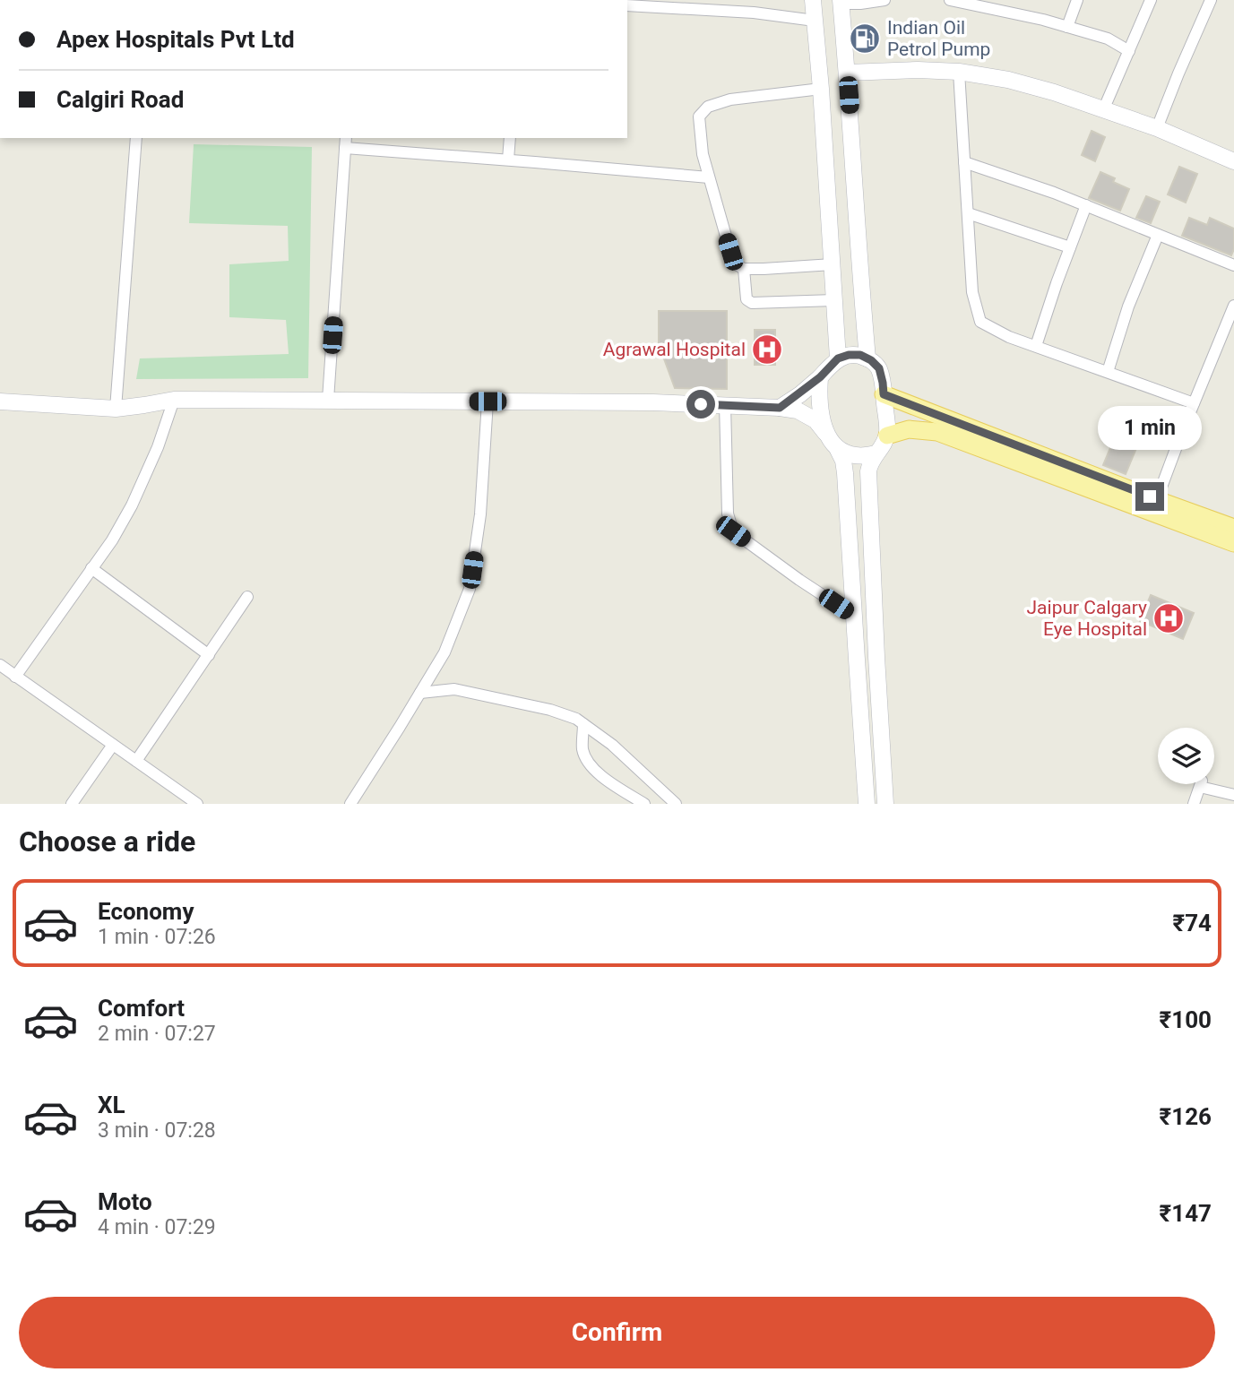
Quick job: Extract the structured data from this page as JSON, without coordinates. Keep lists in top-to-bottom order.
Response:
{
  "places": {
    "fuel station": ["Indian Oil Petrol Pump"],
    "hospital": ["Agrawal Hospital", "Jaipur Calgary Eye Hospital"]
  },
  "page": {
    "banner": ["Apex Hospitals Pvt Ltd", "Calgiri Road"],
    "bubble": "1 min",
    "heading": "Choose a ride",
    "list": [
      {
        "name": "Economy",
        "note": "1 min · 07:26",
        "value": "₹74"
      },
      {
        "name": "Comfort",
        "note": "2 min · 07:27",
        "value": "₹100"
      },
      {
        "name": "XL",
        "note": "3 min · 07:28",
        "value": "₹126"
      },
      {
        "name": "Moto",
        "note": "4 min · 07:29",
        "value": "₹147"
      }
    ],
    "buttons": "Confirm"
  }
}
